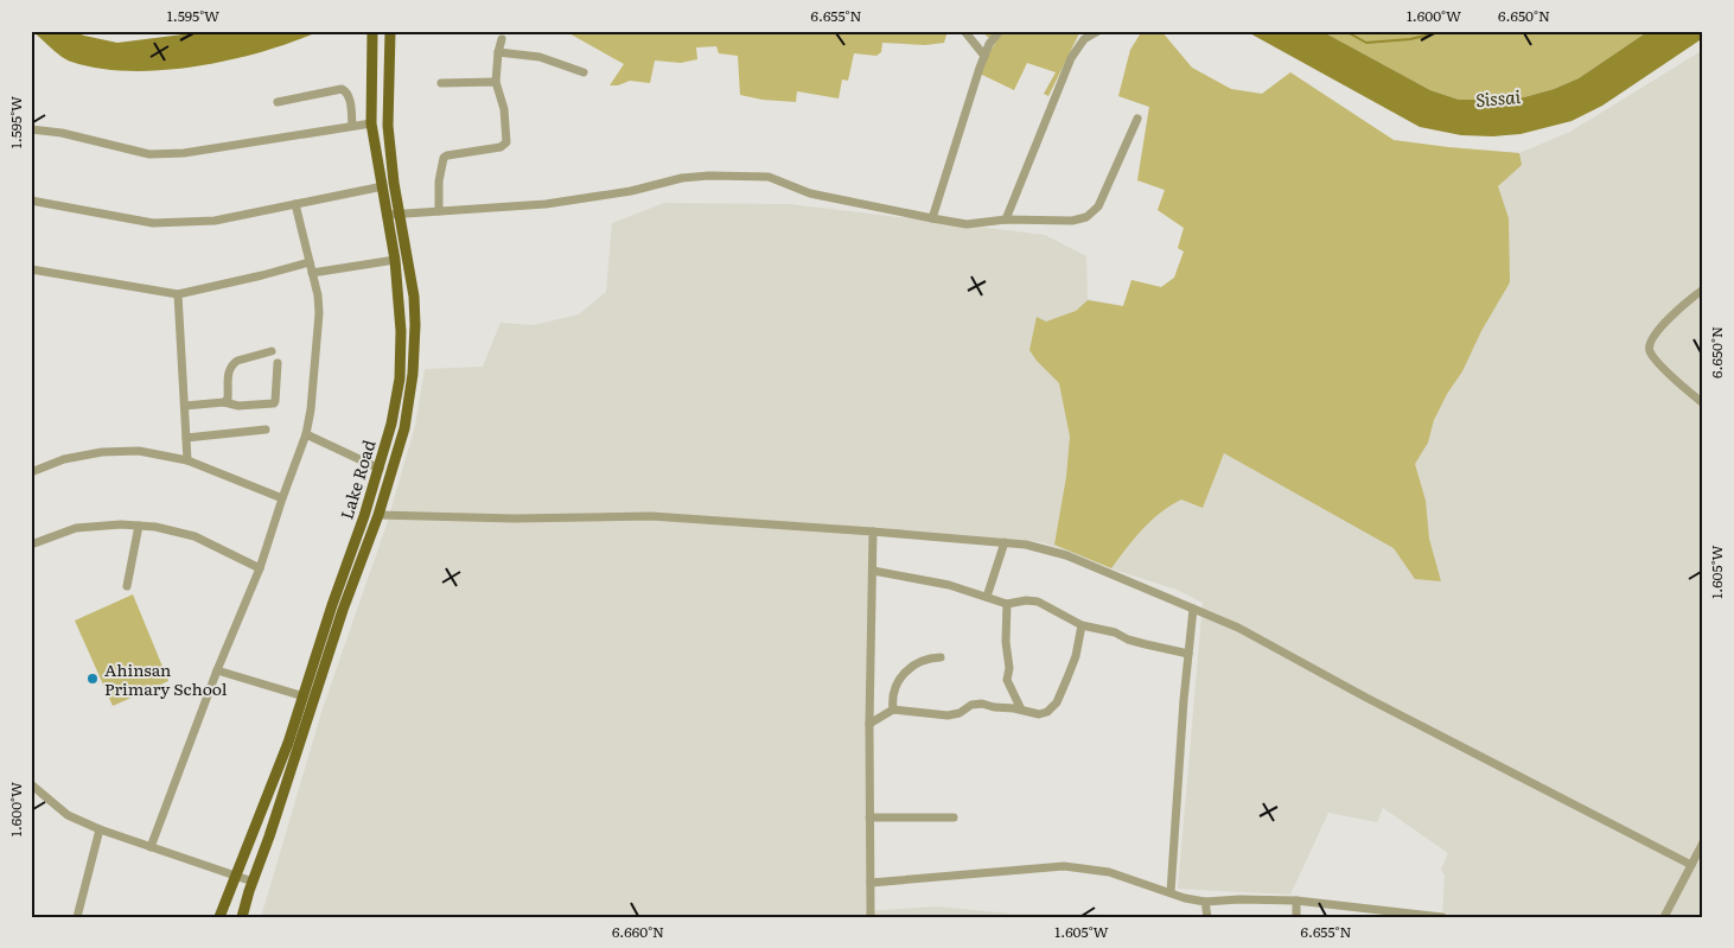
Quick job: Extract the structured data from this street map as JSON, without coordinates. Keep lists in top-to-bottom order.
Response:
{
  "streets": {
    "main road": ["Lake Road"]
  },
  "water": ["Sissai"],
  "places": ["Ahinsan Primary School"],
  "coordinates": [
    "1.595°W",
    "6.655°N",
    "1.600°W",
    "6.650°N",
    "1.605°W",
    "6.660°N"
  ]
}
